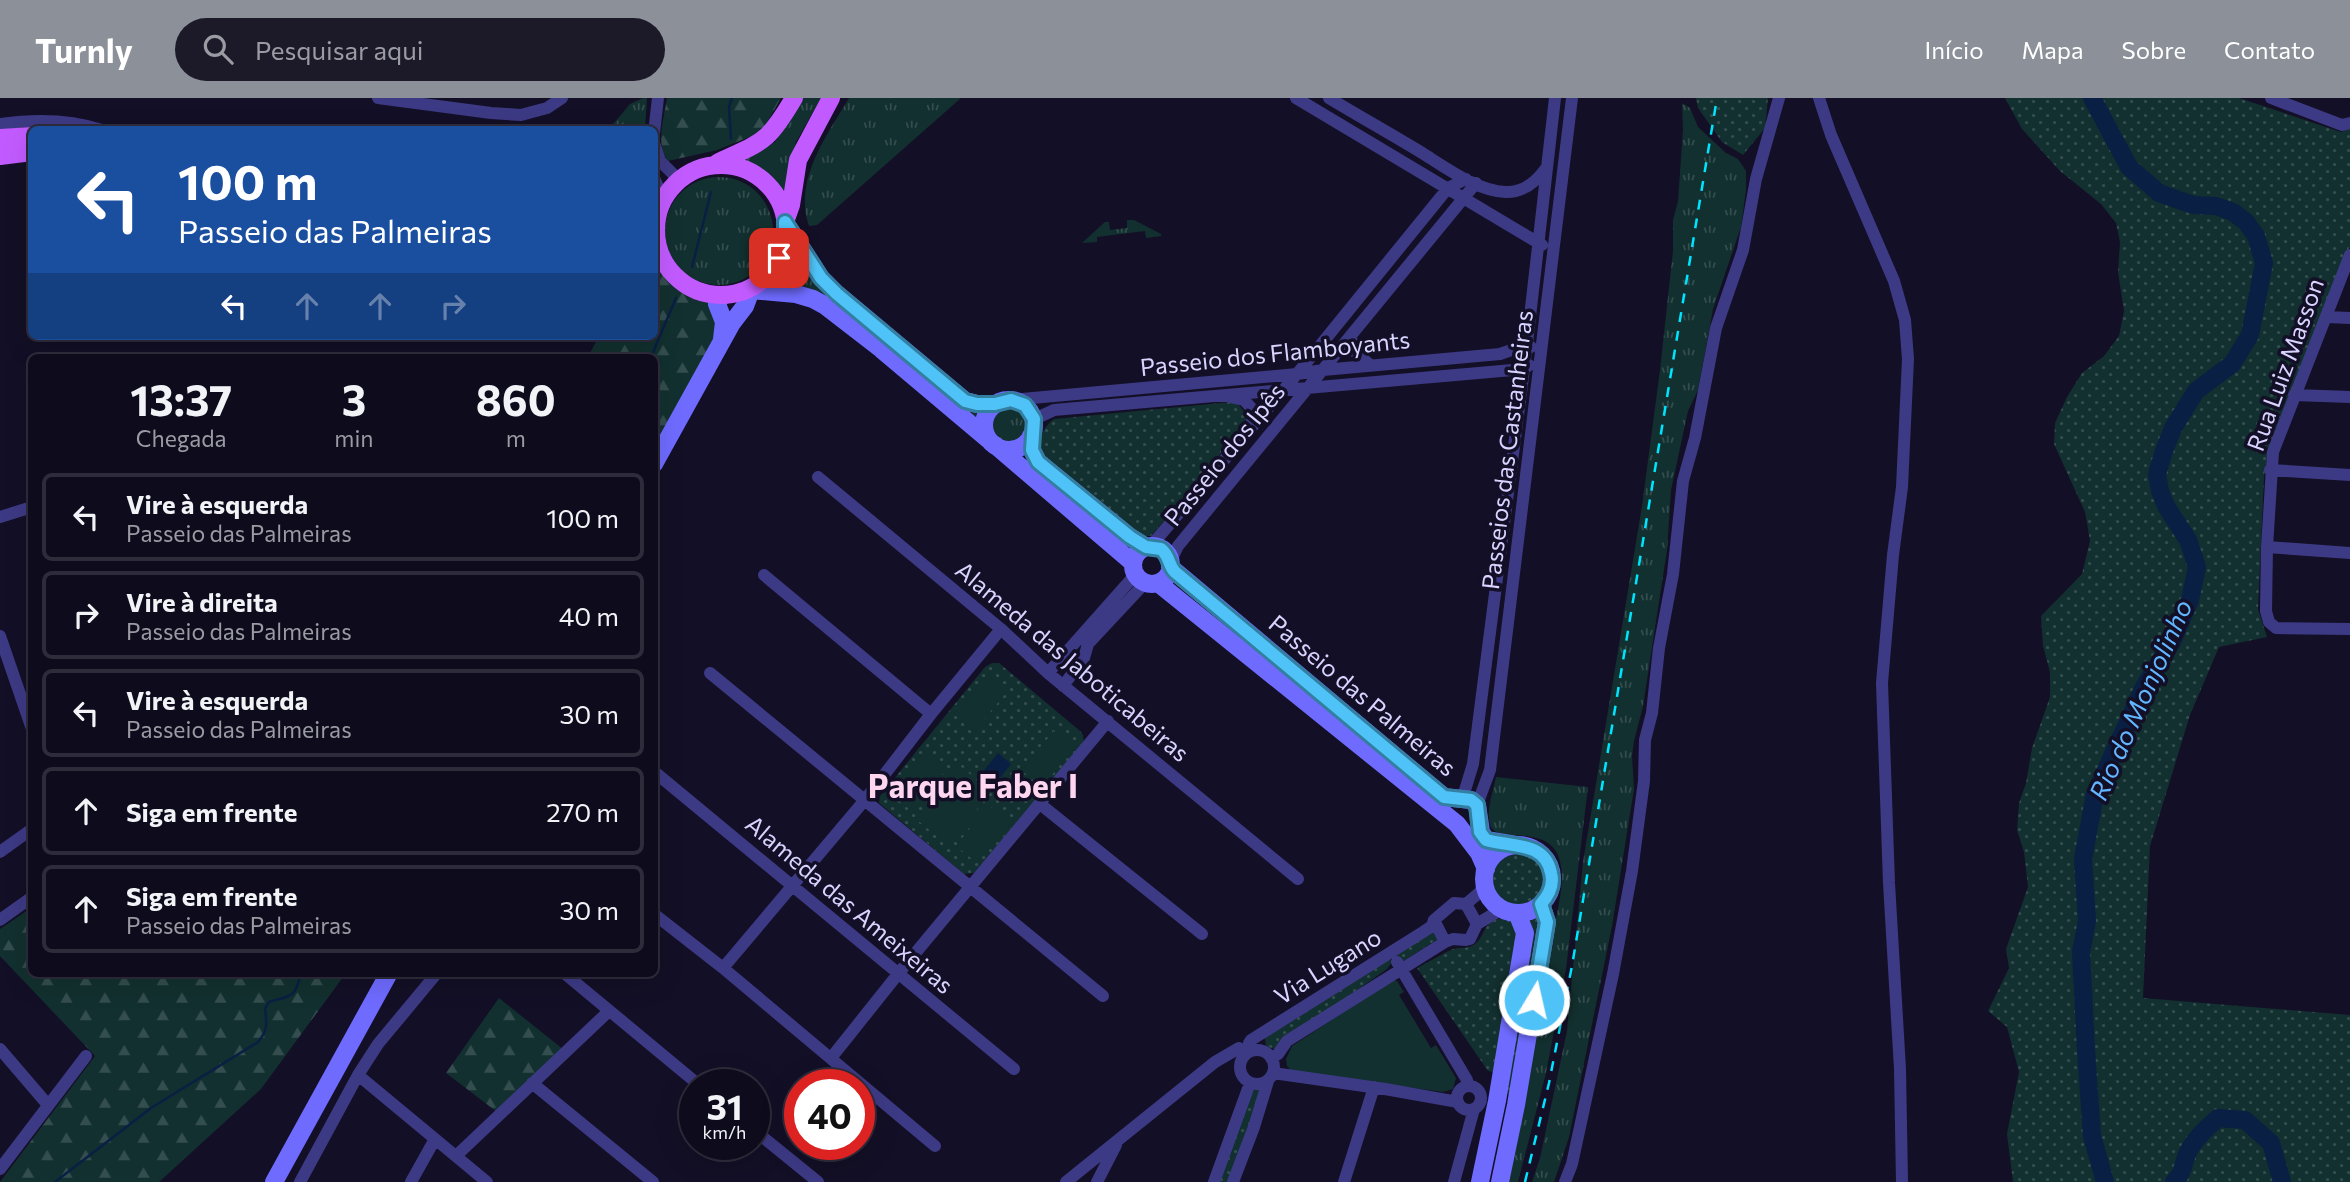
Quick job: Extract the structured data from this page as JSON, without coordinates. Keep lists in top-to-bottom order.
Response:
{
  "streets": {
    "street": [
      "Passeio dos Flamboyants",
      "Rua Luiz Masson",
      "Passeios das Castanheiras",
      "Passeio dos Ipês",
      "Alameda das Jaboticabeiras",
      "Passeio das Palmeiras",
      "Alameda das Ameixeiras",
      "Via Lugano"
    ]
  },
  "crossings": [
    ["Passeio dos Flamboyants", "Passeios das Castanheiras"],
    ["Passeio dos Flamboyants", "Passeio dos Ipês"],
    ["Passeio dos Flamboyants", "Passeio das Palmeiras"],
    ["Passeios das Castanheiras", "Passeio das Palmeiras"],
    ["Passeio dos Ipês", "Passeio das Palmeiras"],
    ["Passeio das Palmeiras", "Via Lugano"]
  ],
  "districts": ["Parque Faber I"],
  "water": ["Rio do Monjolinho"],
  "page": {
    "header": "Turnly",
    "search": "Pesquisar aqui",
    "nav": [
      "Início",
      "Mapa",
      "Sobre",
      "Contato"
    ],
    "turn": ["100 m", "Passeio das Palmeiras"],
    "eta": [
      "13:37",
      "Chegada",
      "3",
      "min",
      "860",
      "m"
    ],
    "list": [
      {
        "name": "Vire à esquerda",
        "note": "Passeio das Palmeiras",
        "value": "100 m"
      },
      {
        "name": "Vire à direita",
        "note": "Passeio das Palmeiras",
        "value": "40 m"
      },
      {
        "name": "Vire à esquerda",
        "note": "Passeio das Palmeiras",
        "value": "30 m"
      },
      {
        "name": "Siga em frente",
        "value": "270 m"
      },
      {
        "name": "Siga em frente",
        "note": "Passeio das Palmeiras",
        "value": "30 m"
      }
    ],
    "speed": "31 km/h",
    "limit": "40"
  }
}
